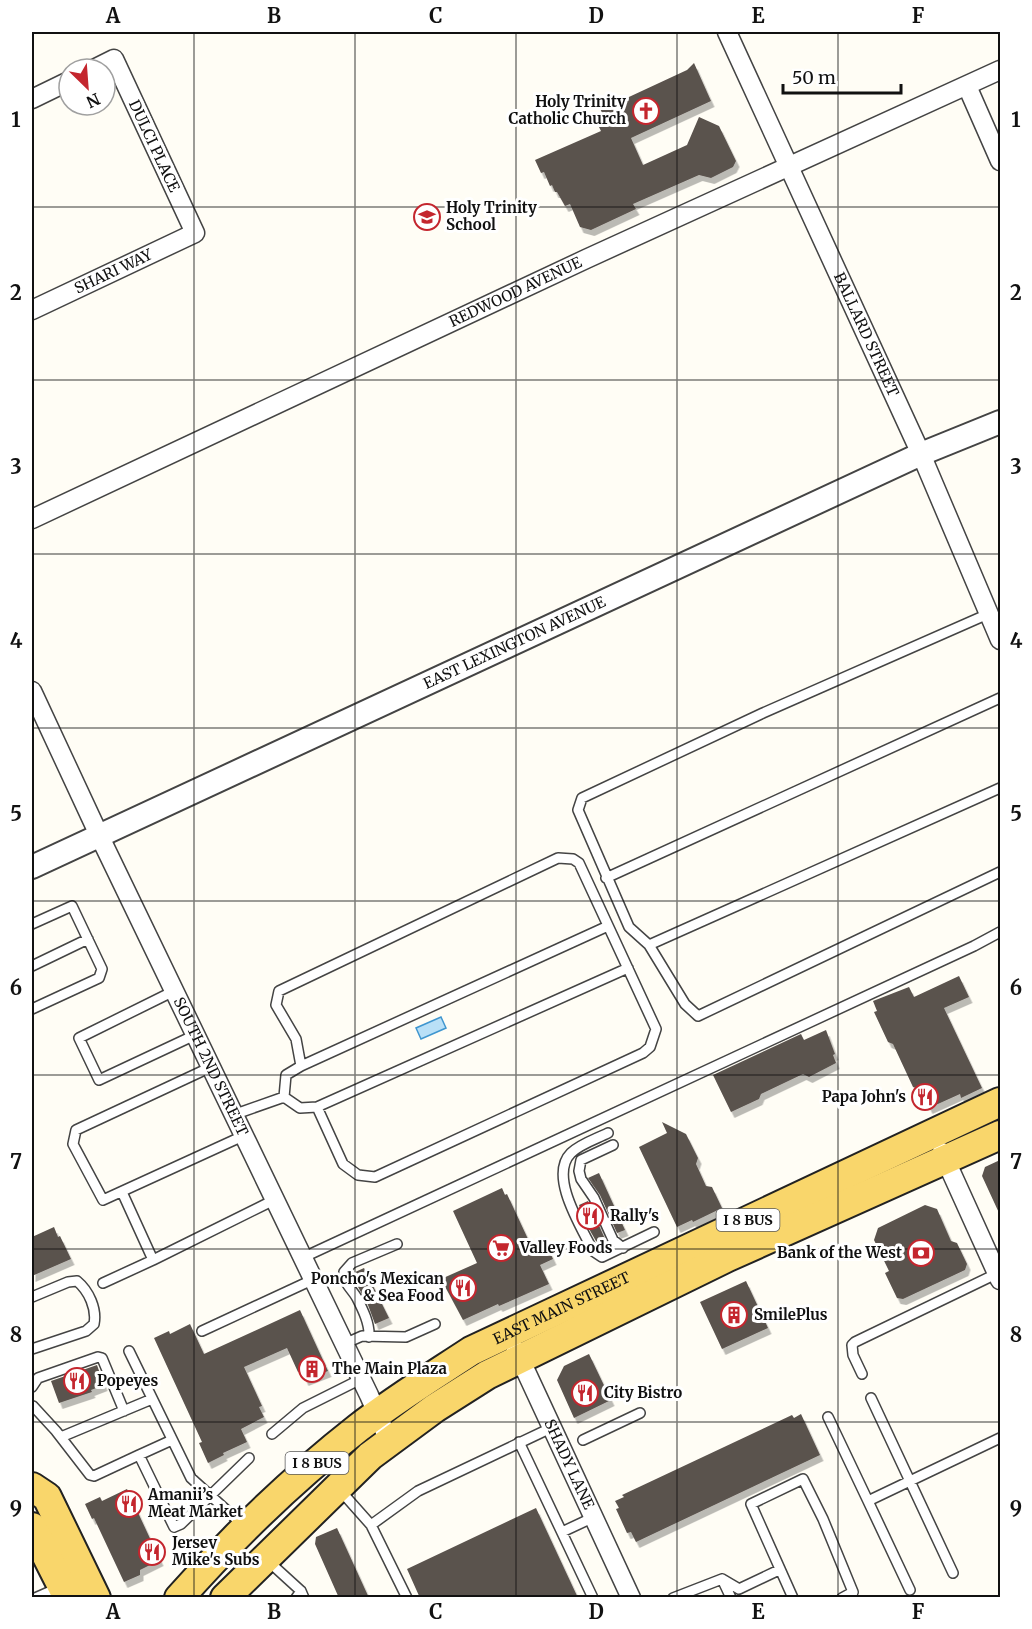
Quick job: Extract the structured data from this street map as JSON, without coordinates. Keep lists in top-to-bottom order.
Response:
{
  "streets": {
    "main road": ["I 8 BUS", "EAST MAIN STREET"],
    "street": [
      "DULCI PLACE",
      "SHARI WAY",
      "REDWOOD AVENUE",
      "BALLARD STREET",
      "EAST LEXINGTON AVENUE",
      "SOUTH 2ND STREET",
      "SHADY LANE"
    ]
  },
  "crossings": [
    ["DULCI PLACE", "SHARI WAY"],
    ["REDWOOD AVENUE", "BALLARD STREET"],
    ["BALLARD STREET", "EAST LEXINGTON AVENUE"],
    ["EAST LEXINGTON AVENUE", "SOUTH 2ND STREET"],
    ["SOUTH 2ND STREET", "EAST MAIN STREET"],
    ["EAST MAIN STREET", "SHADY LANE"]
  ],
  "places": {
    "church": ["Holy Trinity Catholic Church"],
    "school or university": ["Holy Trinity School"],
    "restaurant": [
      "Papa John's",
      "Rally's",
      "Poncho's Mexican & Sea Food",
      "Popeyes",
      "City Bistro",
      "Amanii’s Meat Market",
      "Jersey Mike's Subs"
    ],
    "supermarket": ["Valley Foods"],
    "bank": ["Bank of the West"],
    "building": ["SmilePlus", "The Main Plaza"]
  },
  "scale_bar": "50 m",
  "north": "bottom right",
  "grid": {
    "columns": [
      "A",
      "B",
      "C",
      "D",
      "E",
      "F"
    ],
    "rows": [
      "1",
      "2",
      "3",
      "4",
      "5",
      "6",
      "7",
      "8",
      "9"
    ]
  }
}
